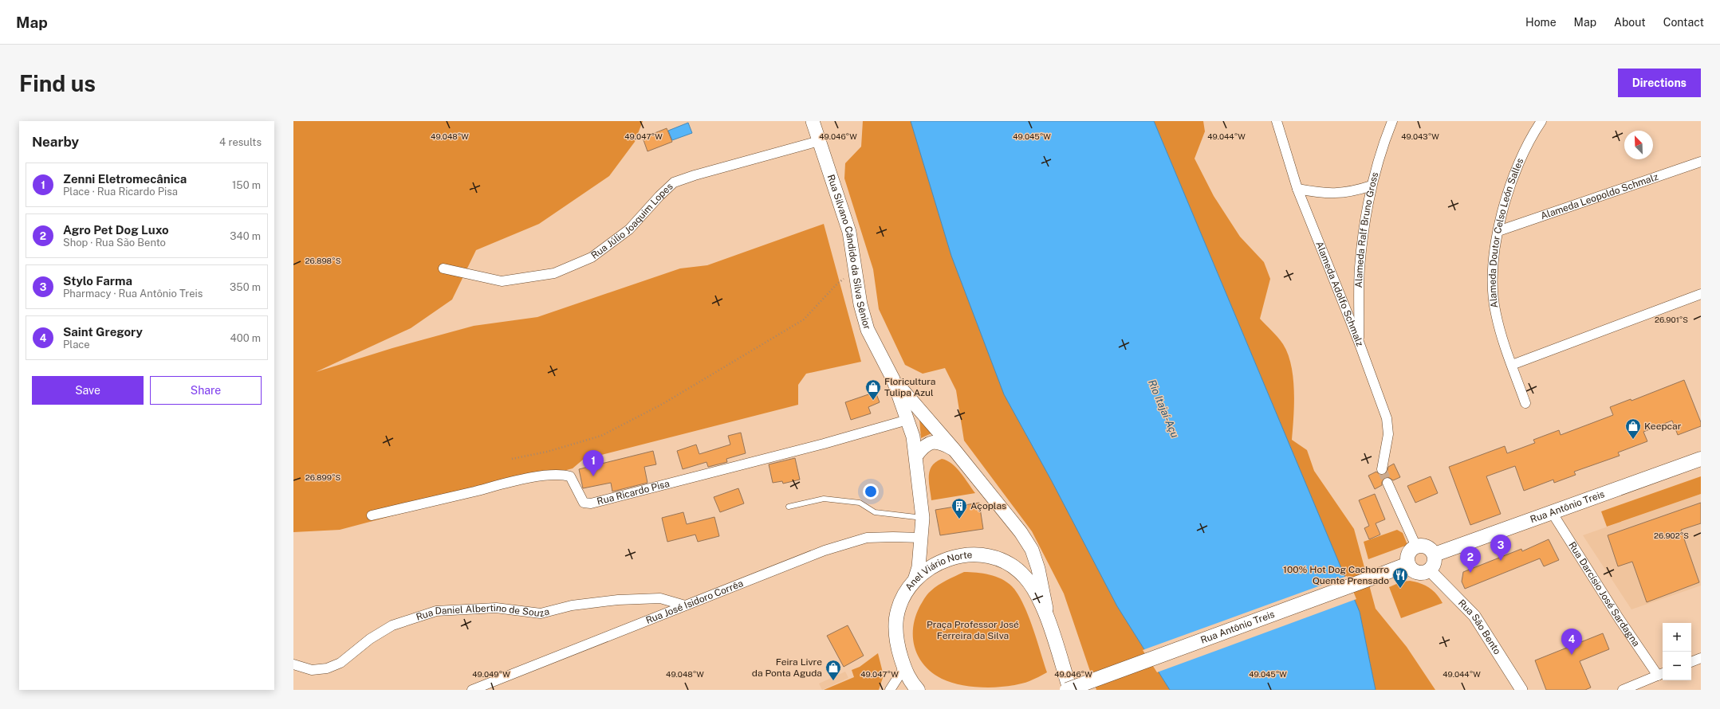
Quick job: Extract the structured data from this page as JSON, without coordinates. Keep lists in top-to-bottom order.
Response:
{
  "streets": {
    "main road": ["Rua Silvano Cândido da Silva Sênior", "Rua Antônio Treis", "Anel Viário Norte"],
    "street": [
      "Alameda Leopoldo Schmalz",
      "Rua Júlio Joaquim Lopes",
      "Alameda Ralf Bruno Gross",
      "Alameda Doutor Celso León Salles",
      "Alameda Adolfo Schmalz",
      "Rua Ricardo Pisa",
      "Rua Darcísio José Sardagna",
      "Rua José Isidoro Corrêa",
      "Rua Daniel Albertino de Souza",
      "Rua São Bento"
    ]
  },
  "crossings": [
    ["Alameda Leopoldo Schmalz", "Alameda Doutor Celso León Salles"],
    ["Rua Júlio Joaquim Lopes", "Rua Silvano Cândido da Silva Sênior"],
    ["Alameda Ralf Bruno Gross", "Alameda Adolfo Schmalz"],
    ["Rua Silvano Cândido da Silva Sênior", "Rua Ricardo Pisa"],
    ["Rua Silvano Cândido da Silva Sênior", "Anel Viário Norte"],
    ["Rua Silvano Cândido da Silva Sênior", "Rua José Isidoro Corrêa"],
    ["Rua Antônio Treis", "Rua Darcísio José Sardagna"],
    ["Rua Antônio Treis", "Rua São Bento"],
    ["Rua José Isidoro Corrêa", "Rua Daniel Albertino de Souza"]
  ],
  "water": ["Rio Itajaí-Açu"],
  "parks": ["Praça Professor José Ferreira da Silva"],
  "places": {
    "shop": ["Floricultura Tulipa Azul", "Keepcar", "Feira Livre da Ponta Aguda"],
    "building": ["Açoplas"],
    "restaurant": ["100% Hot Dog Cachorro Quente Prensado"]
  },
  "north": "top left",
  "page": {
    "header": "Map",
    "nav": [
      "Home",
      "Map",
      "About",
      "Contact"
    ],
    "buttons": [
      "Directions",
      ["Save", "Share"]
    ],
    "title": "Find us",
    "heading": ["Nearby", "4 results"],
    "list": [
      {
        "mark": "1",
        "name": "Zenni Eletromecânica",
        "note": "Place · Rua Ricardo Pisa",
        "value": "150 m"
      },
      {
        "mark": "2",
        "name": "Agro Pet Dog Luxo",
        "note": "Shop · Rua São Bento",
        "value": "340 m"
      },
      {
        "mark": "3",
        "name": "Stylo Farma",
        "note": "Pharmacy · Rua Antônio Treis",
        "value": "350 m"
      },
      {
        "mark": "4",
        "name": "Saint Gregory",
        "note": "Place",
        "value": "400 m"
      }
    ],
    "pins": [
      "1",
      "3",
      "2",
      "4"
    ],
    "map_buttons": ["+", "−"]
  },
  "coordinates": [
    "49.048°W",
    "49.047°W",
    "49.046°W",
    "49.045°W",
    "49.044°W",
    "49.043°W",
    "26.898°S",
    "26.901°S",
    "26.899°S",
    "26.902°S",
    "49.049°W"
  ]
}
